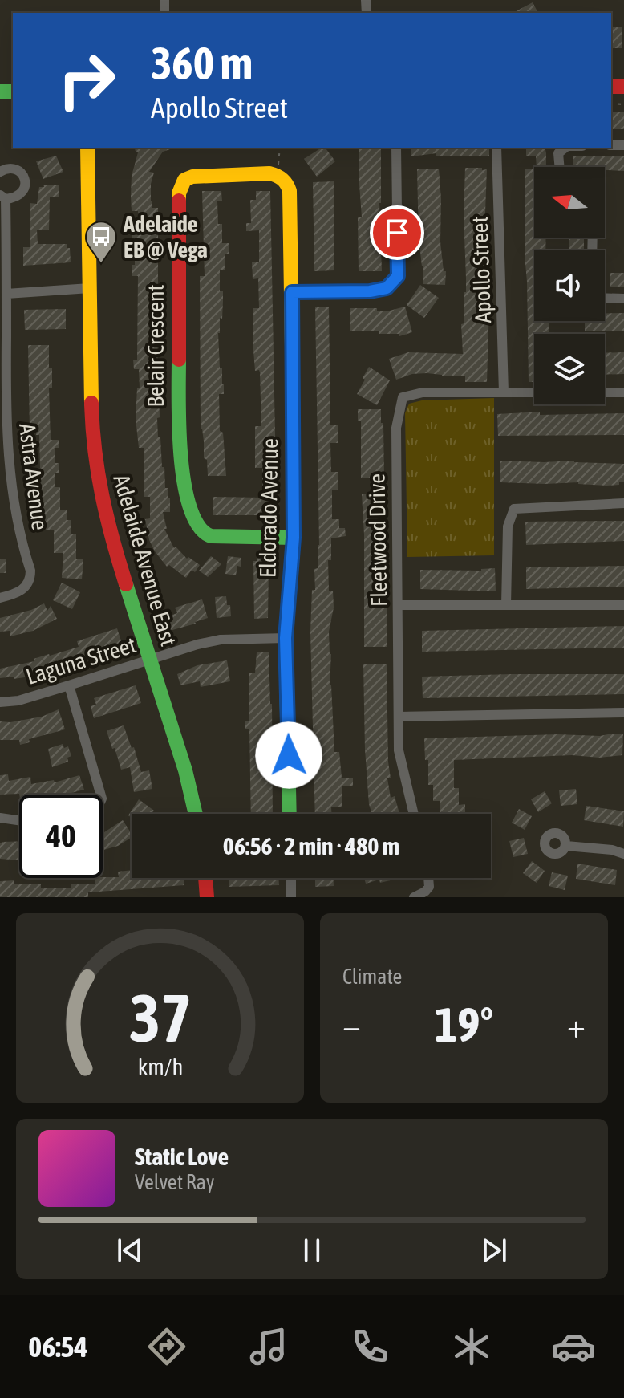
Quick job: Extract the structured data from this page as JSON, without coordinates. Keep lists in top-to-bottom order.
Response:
{
  "streets": {
    "street": [
      "Apollo Street",
      "Belair Crescent",
      "Astra Avenue",
      "Eldorado Avenue",
      "Fleetwood Drive",
      "Adelaide Avenue East",
      "Laguna Street"
    ]
  },
  "crossings": [
    ["Apollo Street", "Fleetwood Drive"],
    ["Belair Crescent", "Eldorado Avenue"],
    ["Eldorado Avenue", "Laguna Street"],
    ["Adelaide Avenue East", "Laguna Street"]
  ],
  "places": {
    "bus stop": ["Adelaide EB @ Vega"]
  },
  "north": "left",
  "page": {
    "turn": ["360 m", "Apollo Street"],
    "limit": "40",
    "trip": "06:56 · 2 min · 480 m",
    "tile": "Climate",
    "heat": ["−", "19°", "+"],
    "song": ["Static Love", "Velvet Ray"],
    "tabs": "06:54",
    "gauge": ["37", "km/h"]
  }
}
